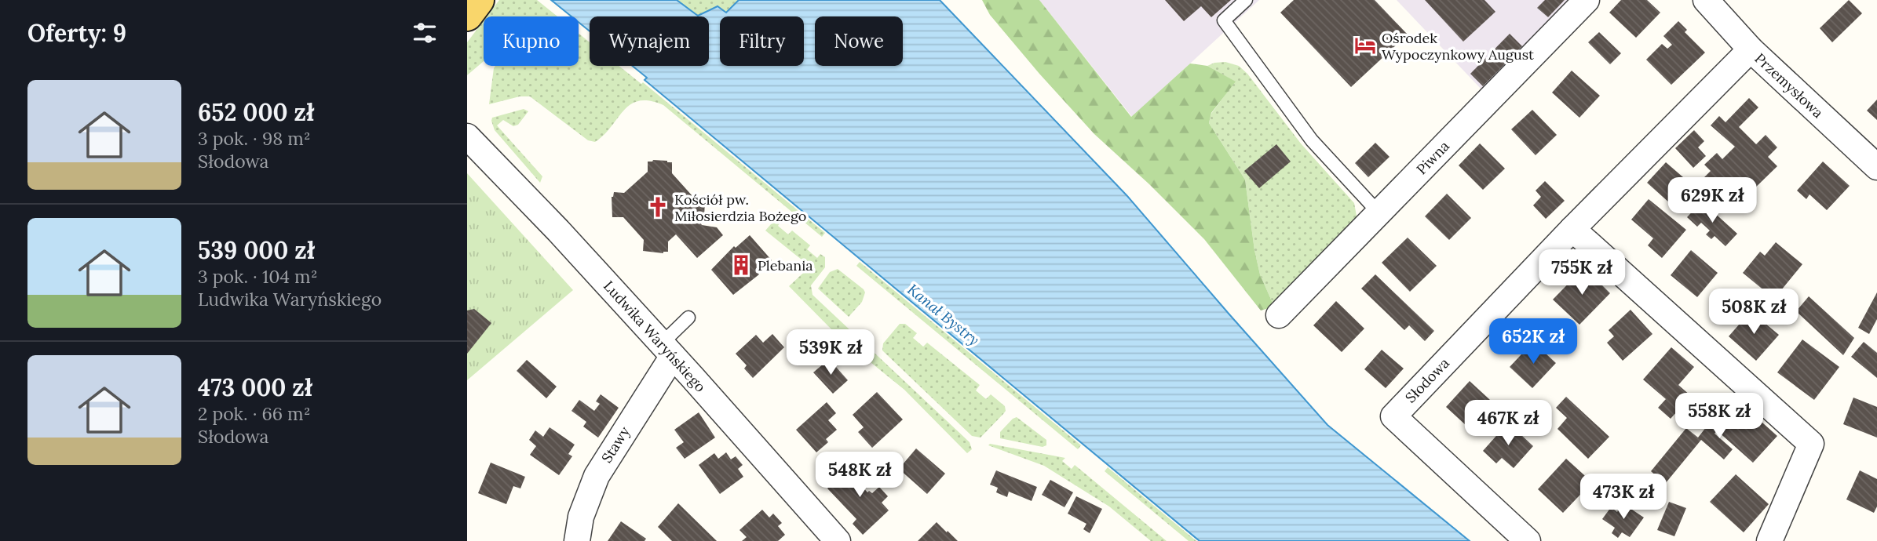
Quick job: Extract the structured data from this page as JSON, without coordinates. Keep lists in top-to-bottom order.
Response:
{
  "streets": {
    "street": [
      "Przemysłowa",
      "Piwna",
      "Ludwika Waryńskiego",
      "Słodowa",
      "Stawy"
    ]
  },
  "crossings": [
    ["Przemysłowa", "Słodowa"],
    ["Ludwika Waryńskiego", "Stawy"]
  ],
  "water": ["Kanał Bystry"],
  "places": {
    "hotel": ["Ośrodek Wypoczynkowy August"],
    "church": ["Kościół pw. Miłosierdzia Bożego"],
    "building": ["Plebania"]
  },
  "page": {
    "heading": "Oferty: 9",
    "chip": [
      "Kupno",
      "Wynajem",
      "Filtry",
      "Nowe"
    ],
    "list": [
      {
        "name": "652 000 zł",
        "note": "3 pok. · 98 m² · Słodowa"
      },
      {
        "name": "539 000 zł",
        "note": "3 pok. · 104 m² · Ludwika Waryńskiego"
      },
      {
        "name": "473 000 zł",
        "note": "2 pok. · 66 m² · Słodowa"
      }
    ],
    "price": [
      "629K zł",
      "755K zł",
      "508K zł",
      "652K zł",
      "539K zł",
      "558K zł",
      "467K zł",
      "548K zł",
      "473K zł"
    ]
  }
}
